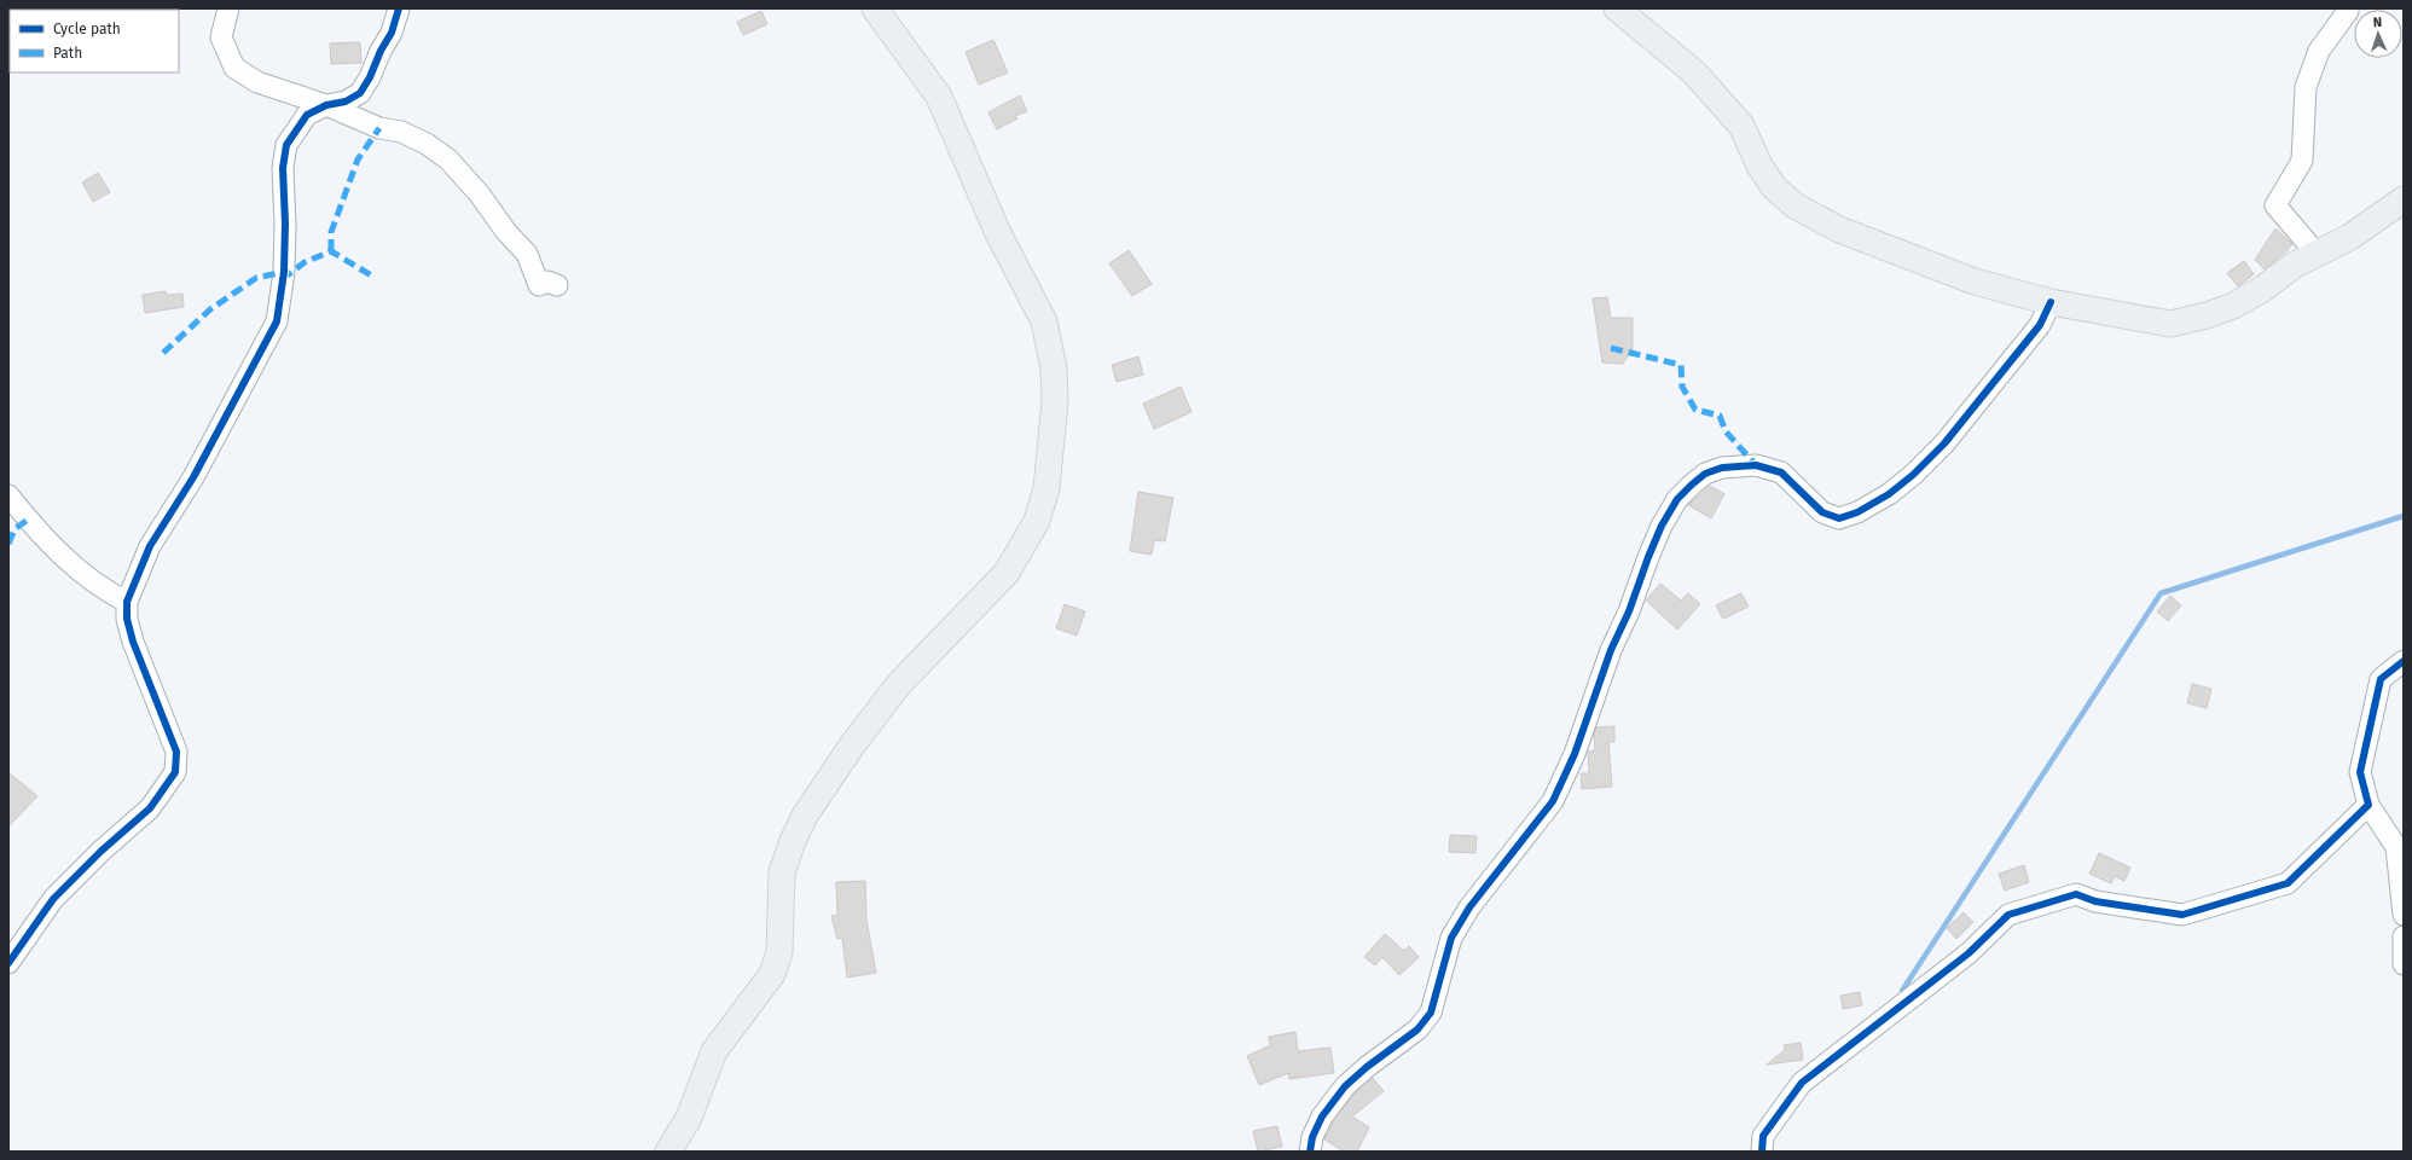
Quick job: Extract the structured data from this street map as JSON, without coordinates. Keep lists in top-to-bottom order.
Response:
{
  "legend": ["Cycle path", "Path"],
  "north": "top"
}
